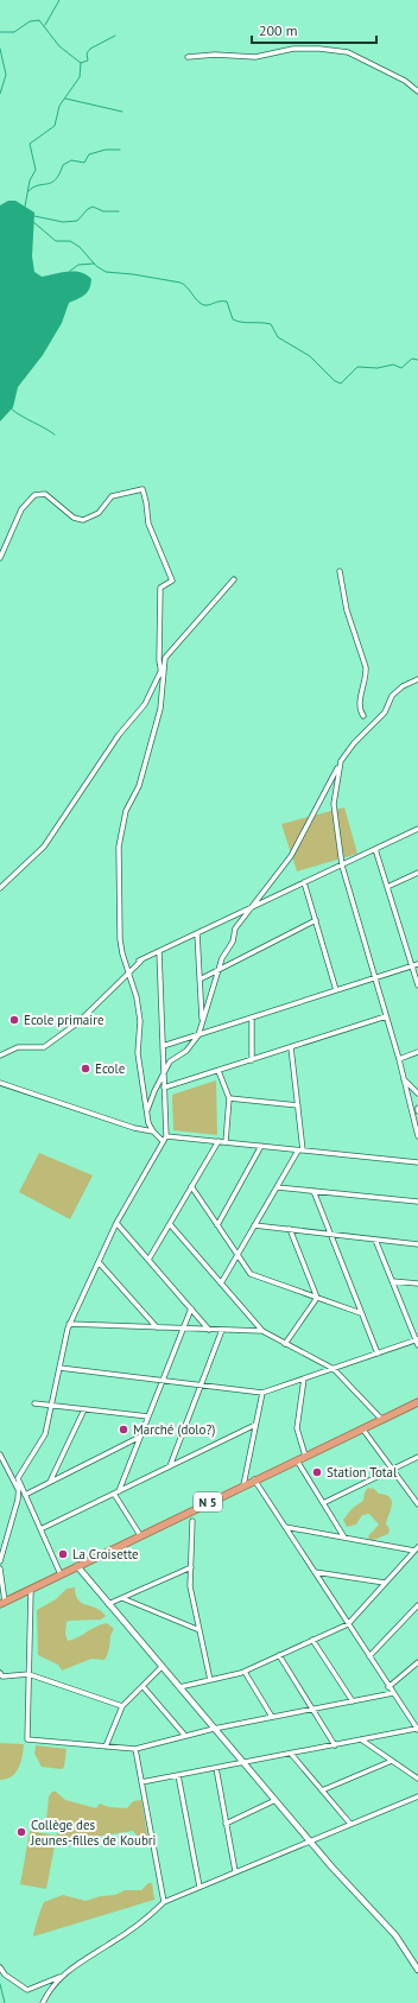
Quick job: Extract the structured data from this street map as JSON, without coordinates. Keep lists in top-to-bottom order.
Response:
{
  "streets": {
    "highway": ["N 5"]
  },
  "places": [
    "Ecole primaire",
    "Ecole",
    "Marché (dolo?)",
    "Station Total",
    "La Croisette",
    "Collège des Jeunes-filles de Koubri"
  ],
  "scale_bar": "200 m"
}
